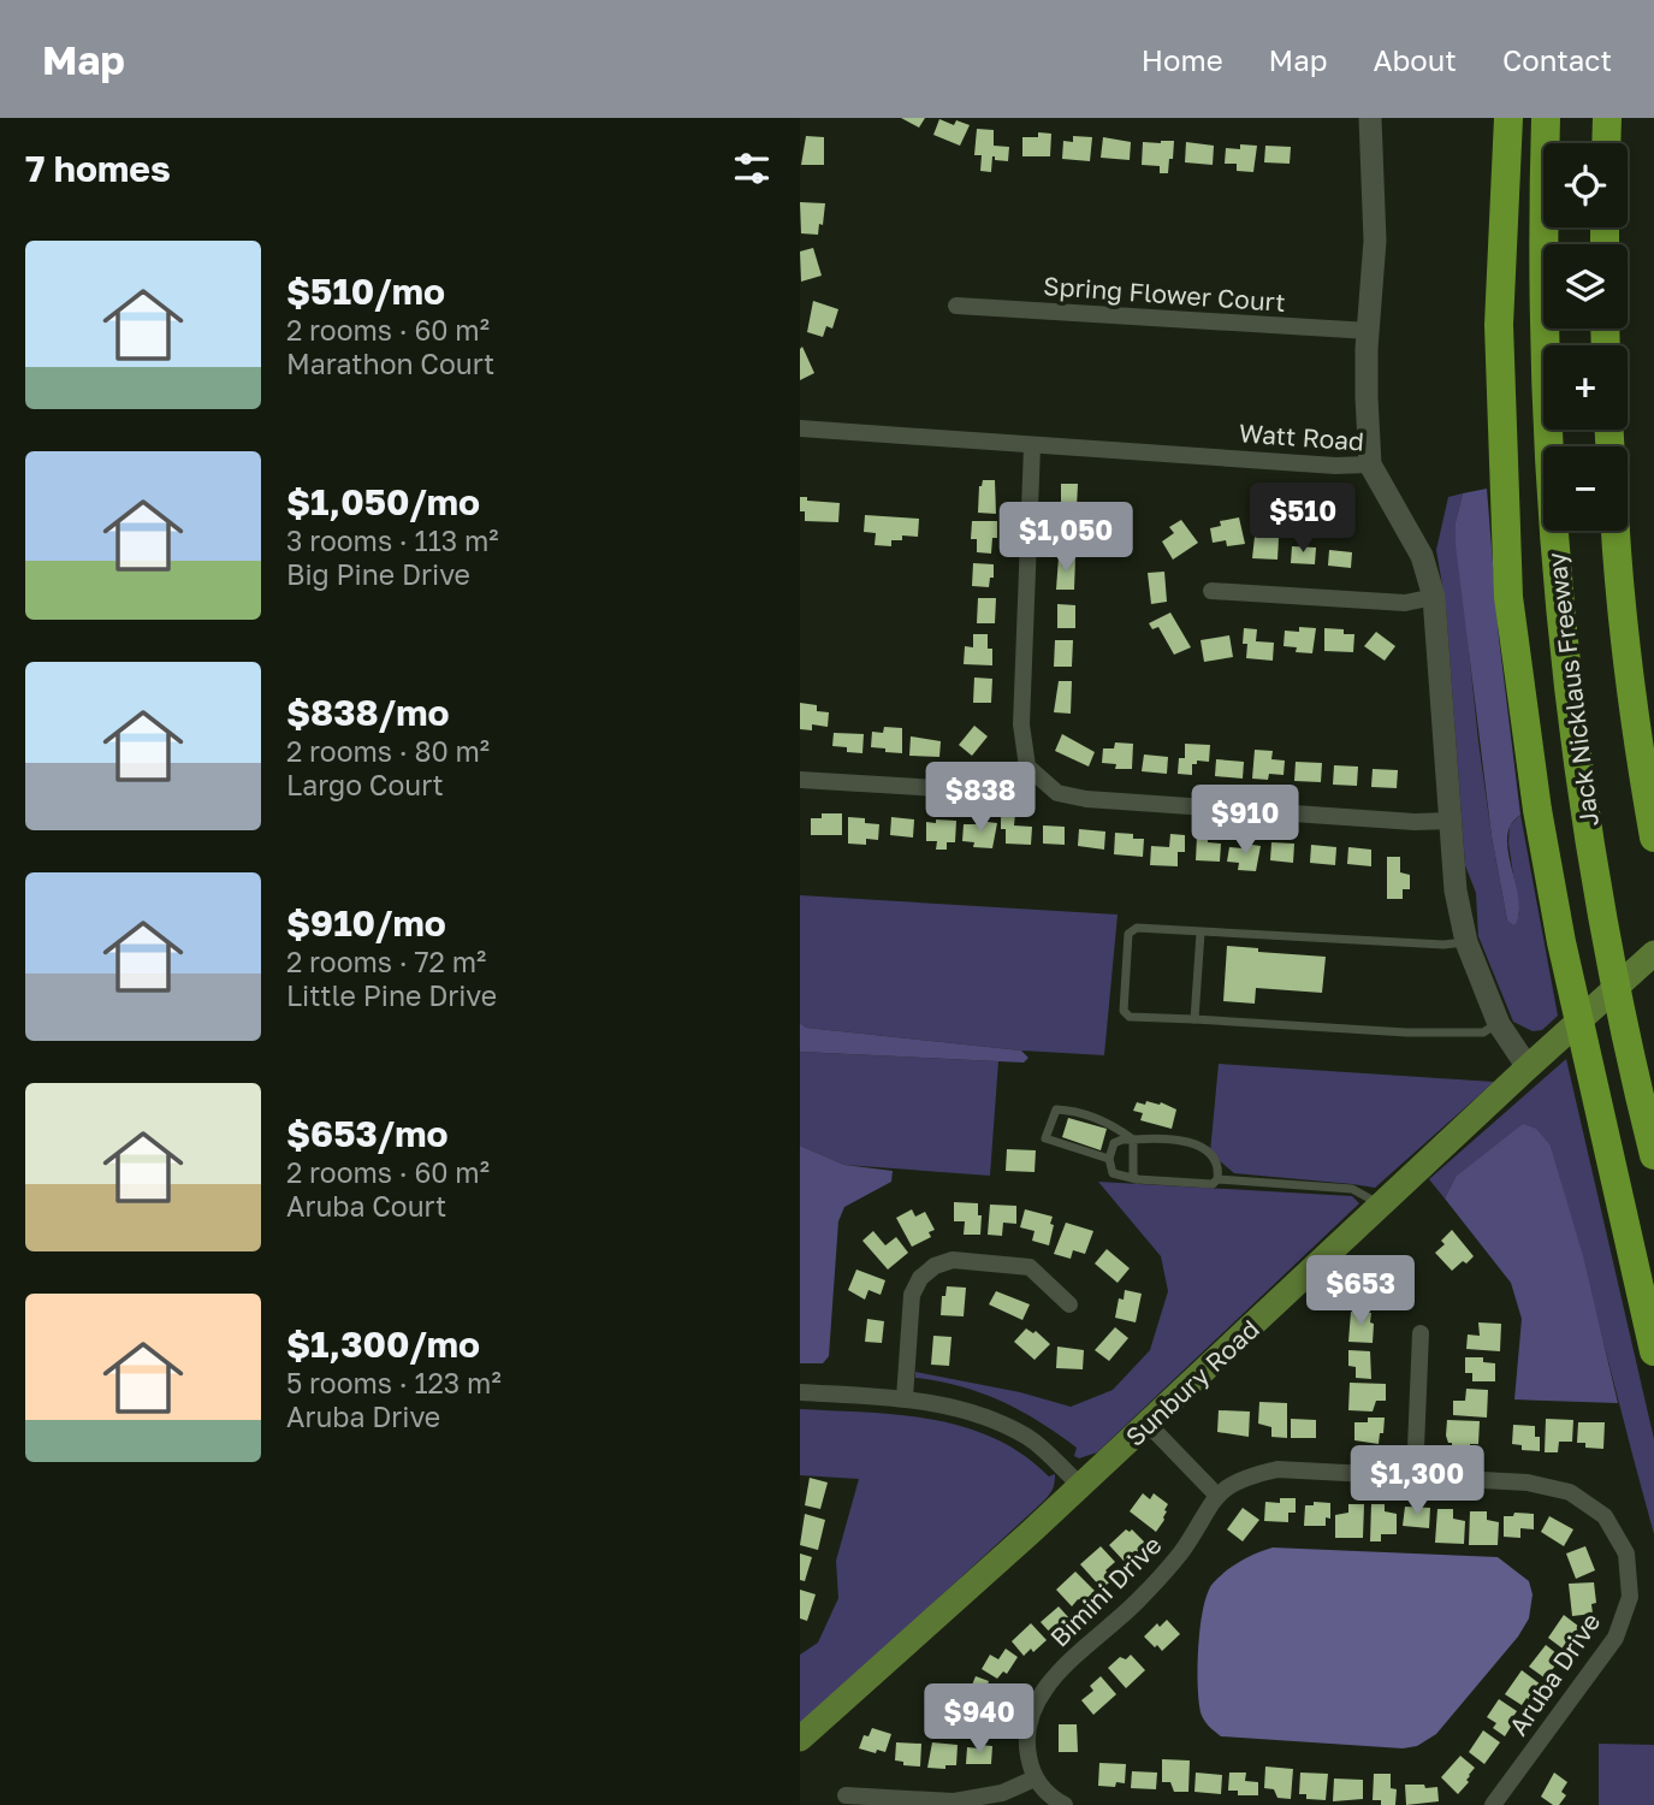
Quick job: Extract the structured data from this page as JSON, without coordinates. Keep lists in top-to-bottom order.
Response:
{
  "streets": {
    "highway": ["Jack Nicklaus Freeway"],
    "main road": ["Sunbury Road"],
    "street": [
      "Spring Flower Court",
      "Watt Road",
      "Bimini Drive",
      "Aruba Drive"
    ]
  },
  "crossings": [
    ["Watt Road", "Sunbury Road"],
    ["Bimini Drive", "Aruba Drive"]
  ],
  "page": {
    "header": "Map",
    "nav": [
      "Home",
      "Map",
      "About",
      "Contact"
    ],
    "heading": "7 homes",
    "map_buttons": ["+", "−"],
    "list": [
      {
        "name": "$510/mo",
        "note": "2 rooms · 60 m² · Marathon Court"
      },
      {
        "name": "$1,050/mo",
        "note": "3 rooms · 113 m² · Big Pine Drive"
      },
      {
        "name": "$838/mo",
        "note": "2 rooms · 80 m² · Largo Court"
      },
      {
        "name": "$910/mo",
        "note": "2 rooms · 72 m² · Little Pine Drive"
      },
      {
        "name": "$653/mo",
        "note": "2 rooms · 60 m² · Aruba Court"
      },
      {
        "name": "$1,300/mo",
        "note": "5 rooms · 123 m² · Aruba Drive"
      }
    ],
    "price": [
      "$510",
      "$1,050",
      "$838",
      "$910",
      "$653",
      "$1,300",
      "$940"
    ]
  }
}
